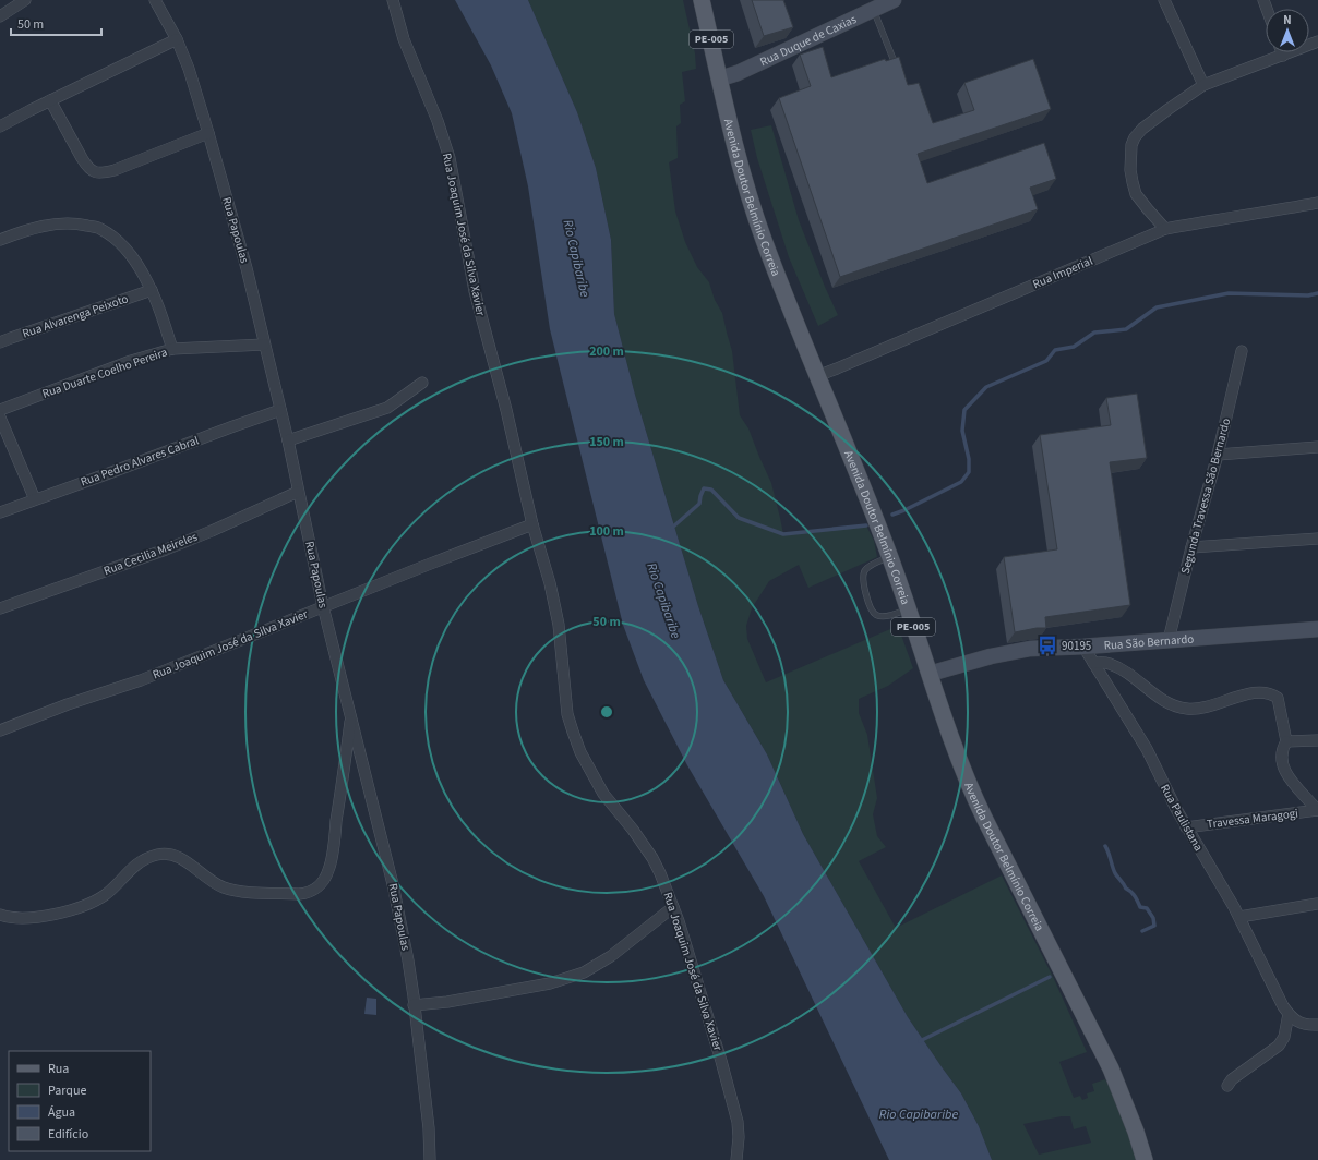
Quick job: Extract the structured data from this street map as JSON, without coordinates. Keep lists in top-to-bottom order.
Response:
{
  "streets": {
    "main road": ["PE-005", "Avenida Doutor Belmínio Correia"],
    "street": [
      "Rua Duque de Caxias",
      "Rua Papoulas",
      "Rua Joaquim José da Silva Xavier",
      "Rua Imperial",
      "Rua Alvarenga Peixoto",
      "Rua Duarte Coelho Pereira",
      "Rua Pedro Alvares Cabral",
      "Segunda Travessa São Bernardo",
      "Rua Cecilia Meireles",
      "Rua São Bernardo",
      "Rua Paulistana",
      "Travessa Maragogi"
    ]
  },
  "crossings": [
    ["Rua Duque de Caxias", "Avenida Doutor Belmínio Correia"],
    ["Avenida Doutor Belmínio Correia", "Rua Imperial"],
    ["Avenida Doutor Belmínio Correia", "Rua São Bernardo"],
    ["Rua Papoulas", "Rua Joaquim José da Silva Xavier"],
    ["Rua Papoulas", "Rua Duarte Coelho Pereira"],
    ["Rua Papoulas", "Rua Pedro Alvares Cabral"],
    ["Rua Papoulas", "Rua Cecilia Meireles"],
    ["Segunda Travessa São Bernardo", "Rua São Bernardo"],
    ["Rua São Bernardo", "Rua Paulistana"],
    ["Rua Paulistana", "Travessa Maragogi"]
  ],
  "water": ["Rio Capibaribe"],
  "places": {
    "bus stop": ["90195"]
  },
  "legend": [
    "Rua",
    "Parque",
    "Água",
    "Edifício"
  ],
  "scale_bar": "50 m",
  "north": "top",
  "rings": [
    "200 m",
    "150 m",
    "100 m",
    "50 m"
  ]
}
